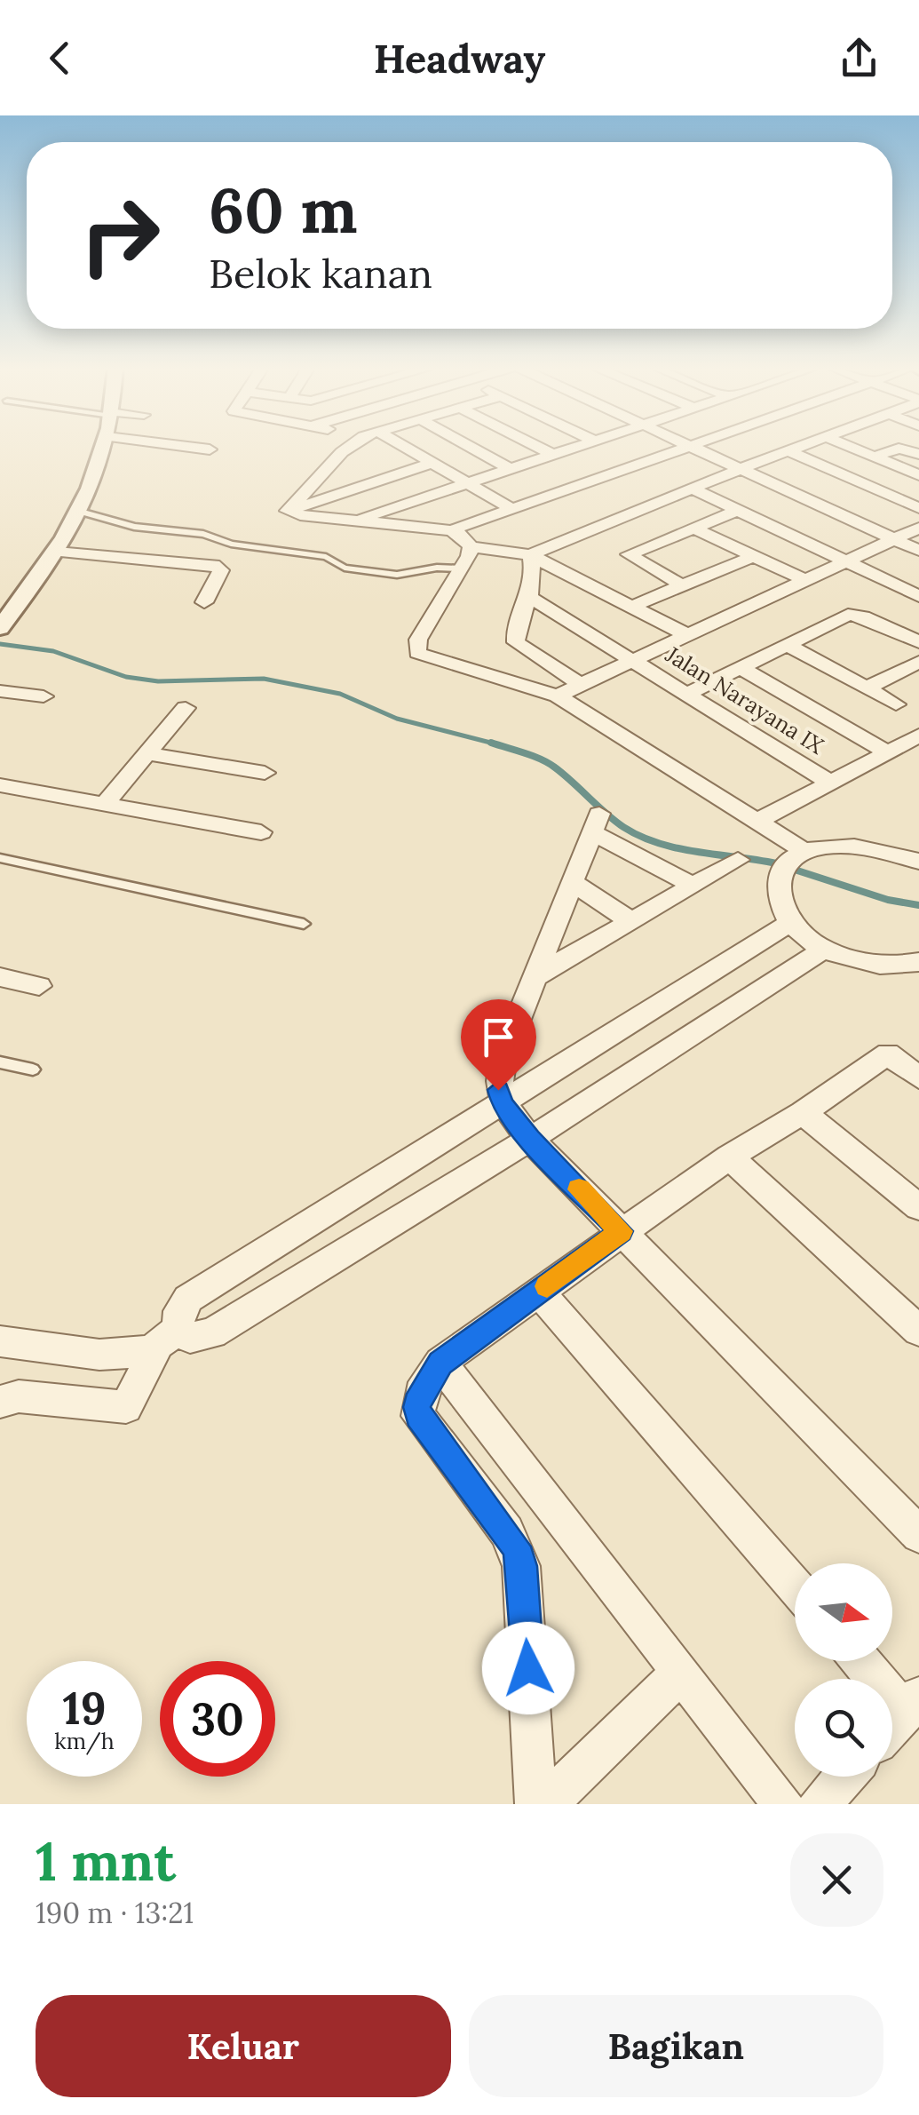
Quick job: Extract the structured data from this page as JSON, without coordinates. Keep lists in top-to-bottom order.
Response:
{
  "streets": {
    "street": ["Jalan Narayana IX"]
  },
  "north": "right",
  "page": {
    "header": "Headway",
    "turn": ["60 m", "Belok kanan"],
    "speed": "19 km/h",
    "limit": "30",
    "heading": ["1 mnt", "190 m · 13:21"],
    "buttons": ["Keluar", "Bagikan"]
  }
}
